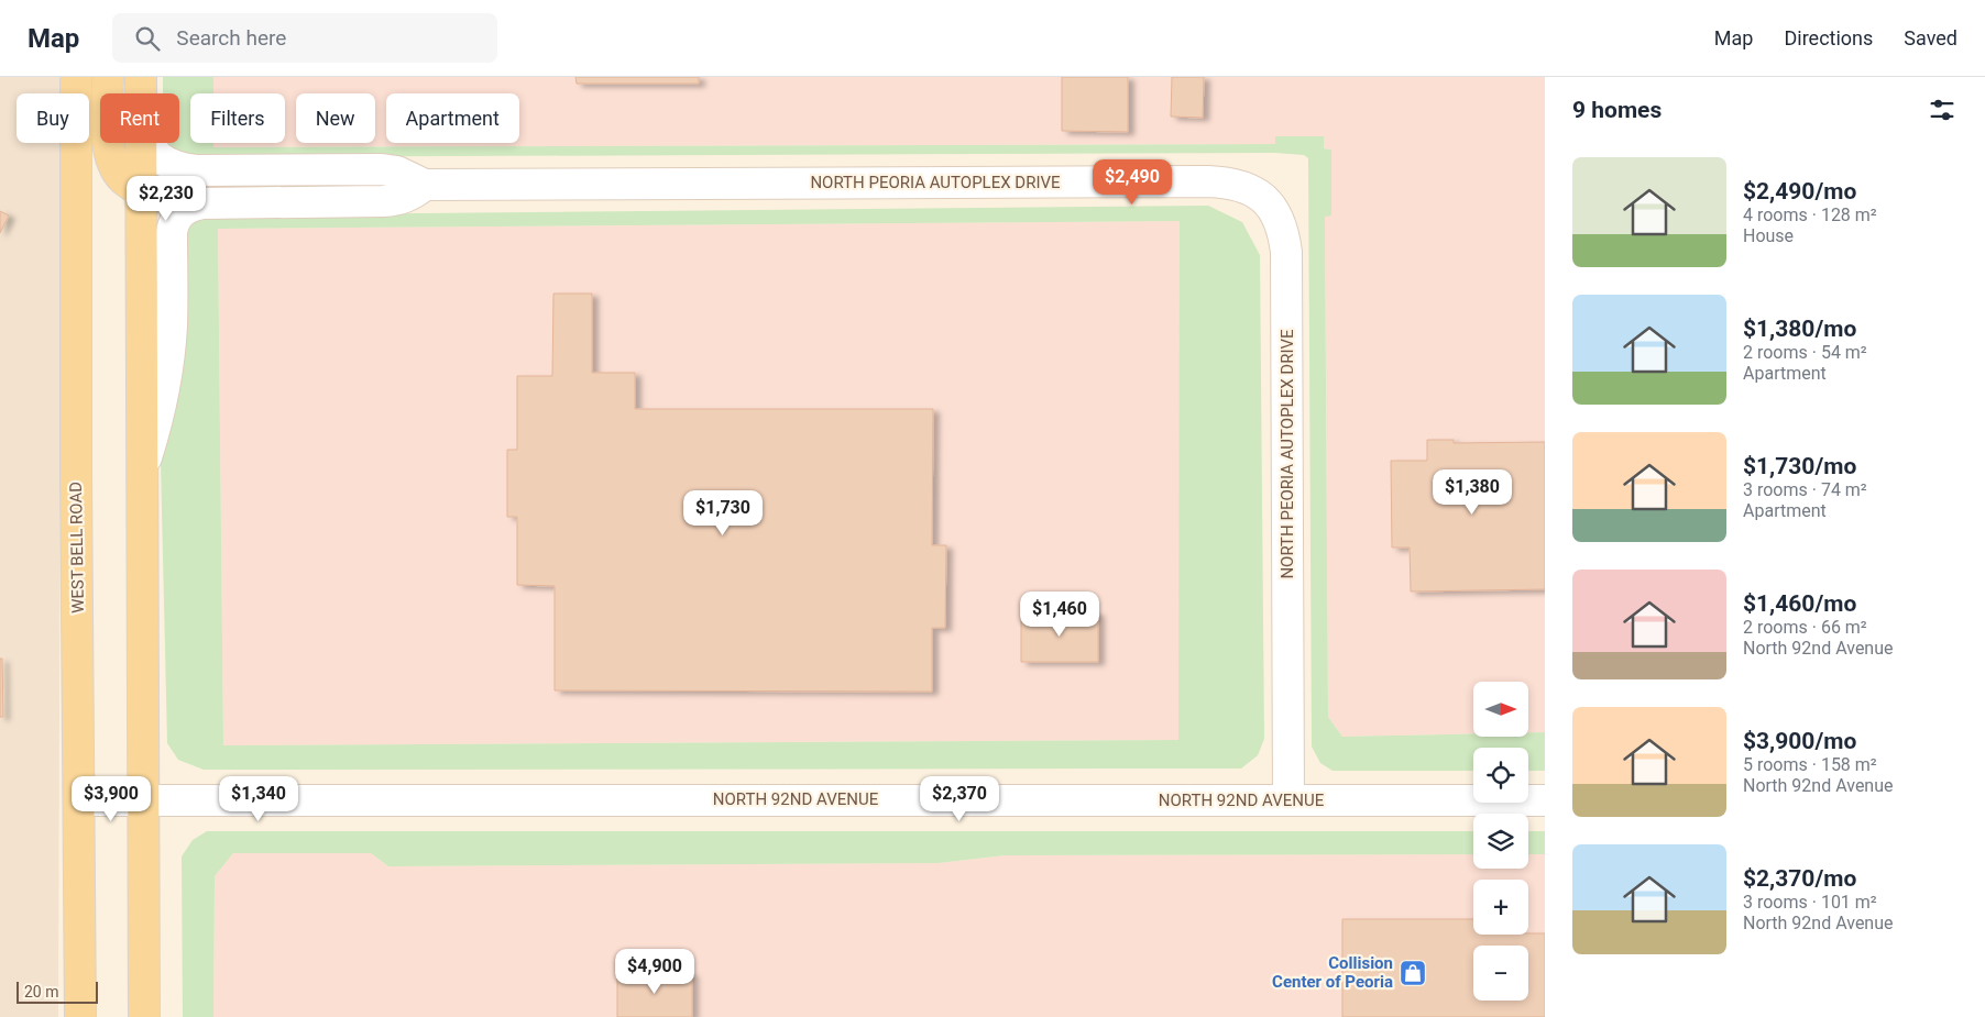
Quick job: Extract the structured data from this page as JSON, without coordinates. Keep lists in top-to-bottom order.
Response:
{
  "streets": {
    "main road": ["WEST BELL ROAD"],
    "street": ["NORTH PEORIA AUTOPLEX DRIVE", "NORTH 92ND AVENUE"]
  },
  "crossings": [
    ["NORTH PEORIA AUTOPLEX DRIVE", "NORTH 92ND AVENUE"],
    ["WEST BELL ROAD", "NORTH 92ND AVENUE"]
  ],
  "places": {
    "shop": ["Collision Center of Peoria"]
  },
  "scale_bar": "20 m",
  "north": "right",
  "page": {
    "header": "Map",
    "search": "Search here",
    "nav": ["Map", "Directions", "Saved"],
    "heading": "9 homes",
    "chip": [
      "Buy",
      "Rent",
      "Filters",
      "New",
      "Apartment"
    ],
    "list": [
      {
        "name": "$2,490/mo",
        "note": "4 rooms · 128 m² · House"
      },
      {
        "name": "$1,380/mo",
        "note": "2 rooms · 54 m² · Apartment"
      },
      {
        "name": "$1,730/mo",
        "note": "3 rooms · 74 m² · Apartment"
      },
      {
        "name": "$1,460/mo",
        "note": "2 rooms · 66 m² · North 92nd Avenue"
      },
      {
        "name": "$3,900/mo",
        "note": "5 rooms · 158 m² · North 92nd Avenue"
      },
      {
        "name": "$2,370/mo",
        "note": "3 rooms · 101 m² · North 92nd Avenue"
      }
    ],
    "price": [
      "$2,490",
      "$2,230",
      "$1,380",
      "$1,730",
      "$1,460",
      "$3,900",
      "$1,340",
      "$2,370",
      "$4,900"
    ],
    "map_buttons": ["+", "−"],
    "scale": "20 m"
  }
}
